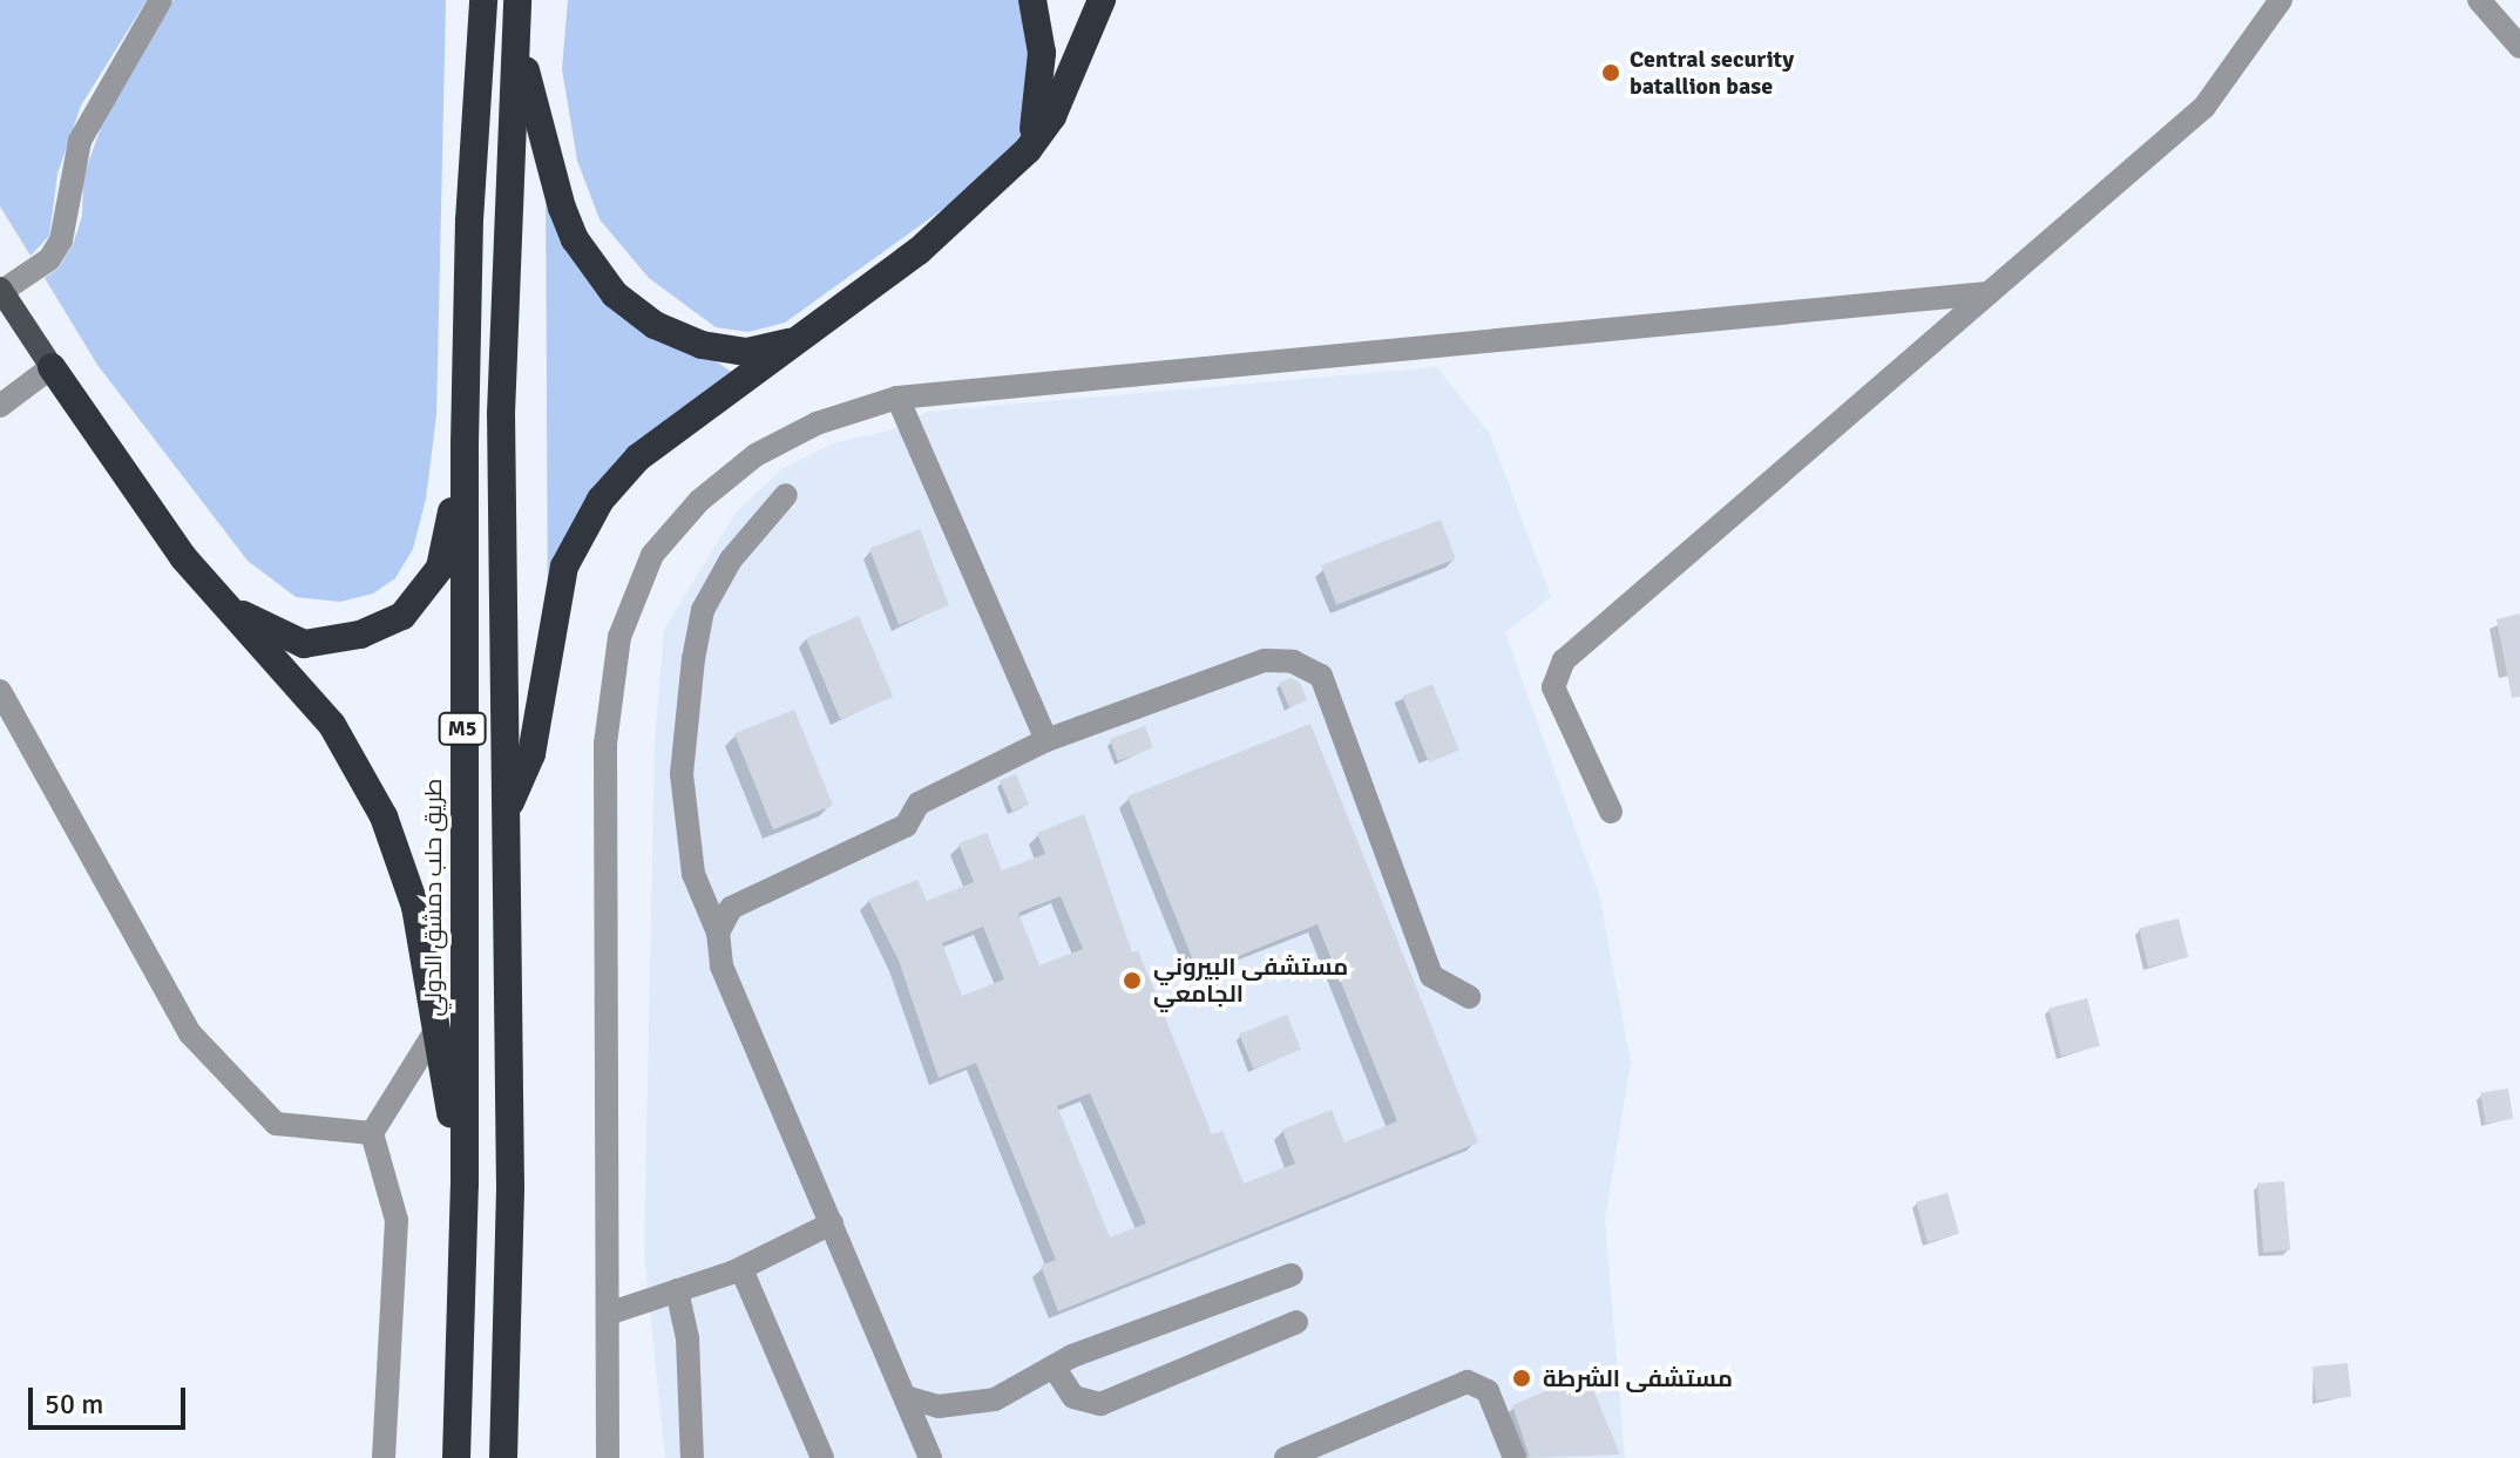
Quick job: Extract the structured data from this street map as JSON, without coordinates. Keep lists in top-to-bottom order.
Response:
{
  "streets": {
    "highway": ["M5", "طريق حلب دمشق الدولي"]
  },
  "places": ["Central security batallion base", "مستشفى البيروني الجامعي", "مستشفى الشرطة"],
  "scale_bar": "50 m"
}
